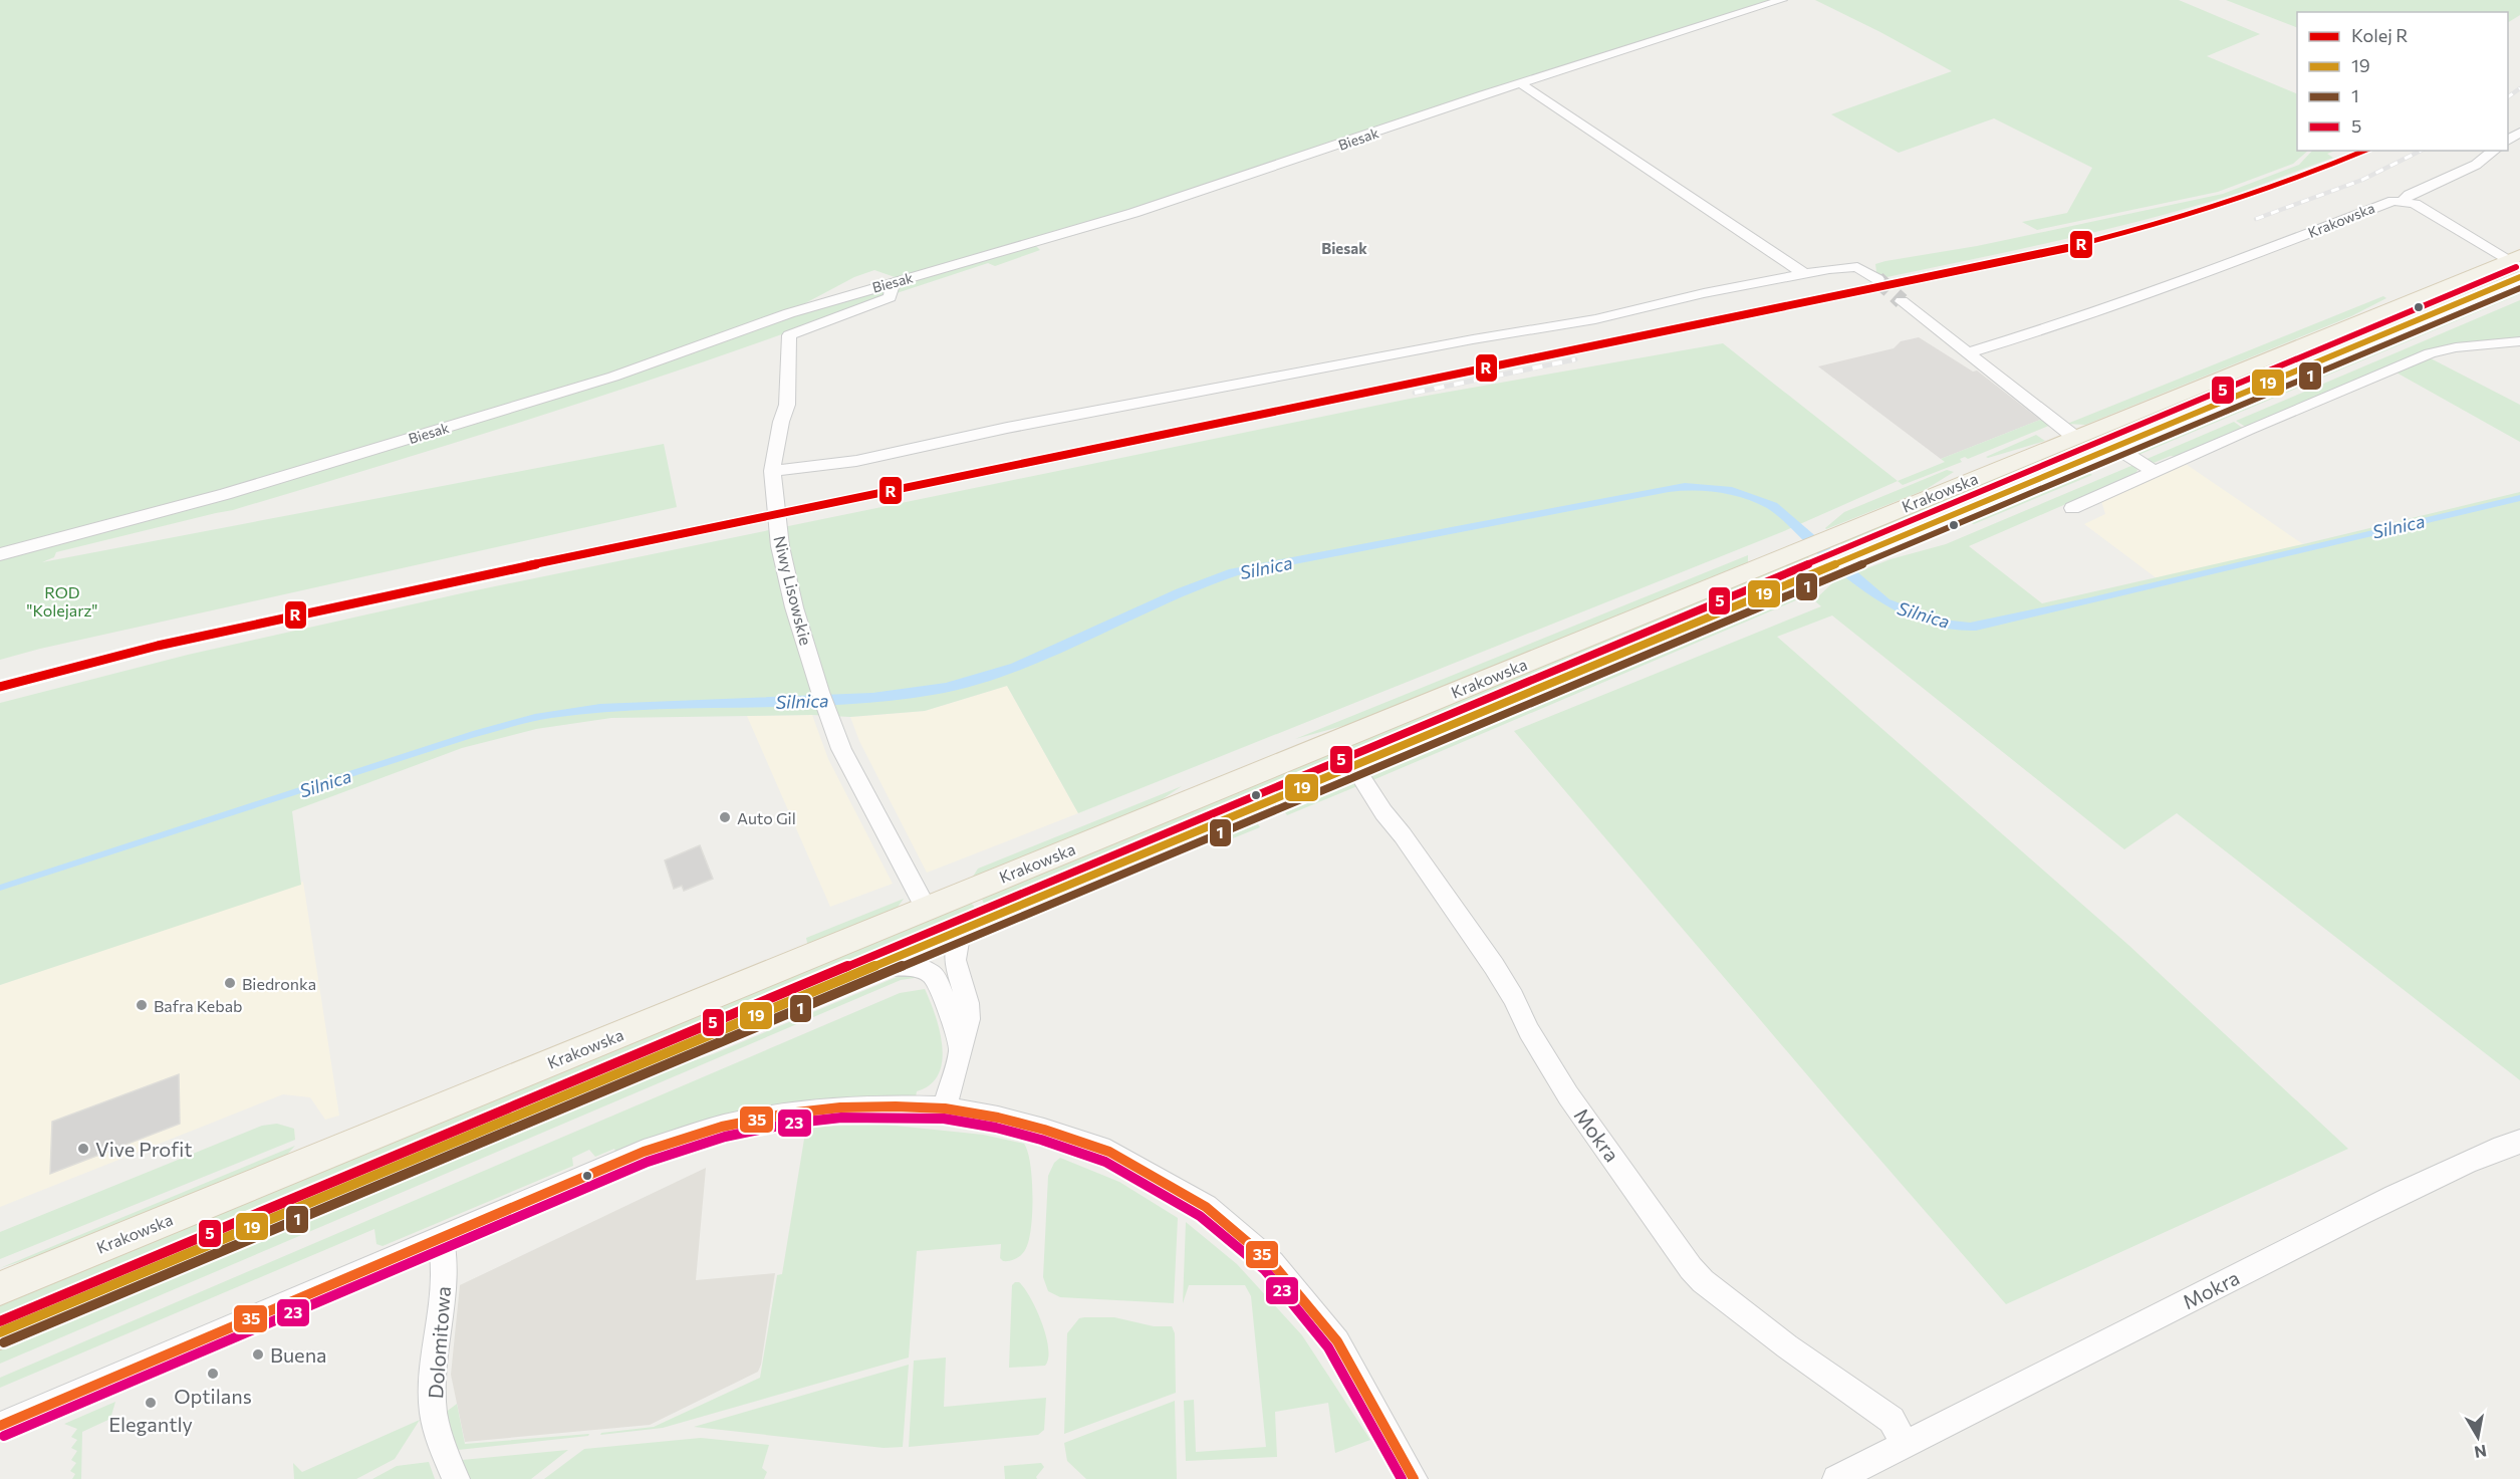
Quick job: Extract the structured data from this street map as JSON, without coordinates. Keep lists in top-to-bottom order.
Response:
{
  "streets": {
    "main road": ["Krakowska"],
    "street": [
      "Biesak",
      "Niwy Lisowskie",
      "Mokra",
      "Dolomitowa"
    ]
  },
  "crossings": [
    ["Biesak", "Niwy Lisowskie"],
    ["Krakowska", "Niwy Lisowskie"],
    ["Krakowska", "Mokra"]
  ],
  "districts": ["Biesak"],
  "water": ["Silnica"],
  "parks": ["ROD \"Kolejarz\""],
  "places": [
    "Auto Gil",
    "Biedronka",
    "Bafra Kebab",
    "Vive Profit",
    "Buena",
    "Optilans",
    "Elegantly"
  ],
  "lines": [
    "rail line R",
    "transit line 5",
    "transit line 19",
    "transit line 1",
    "transit line 35",
    "transit line 23"
  ],
  "legend": [
    "Kolej R",
    "19",
    "1",
    "5"
  ],
  "north": "bottom"
}
